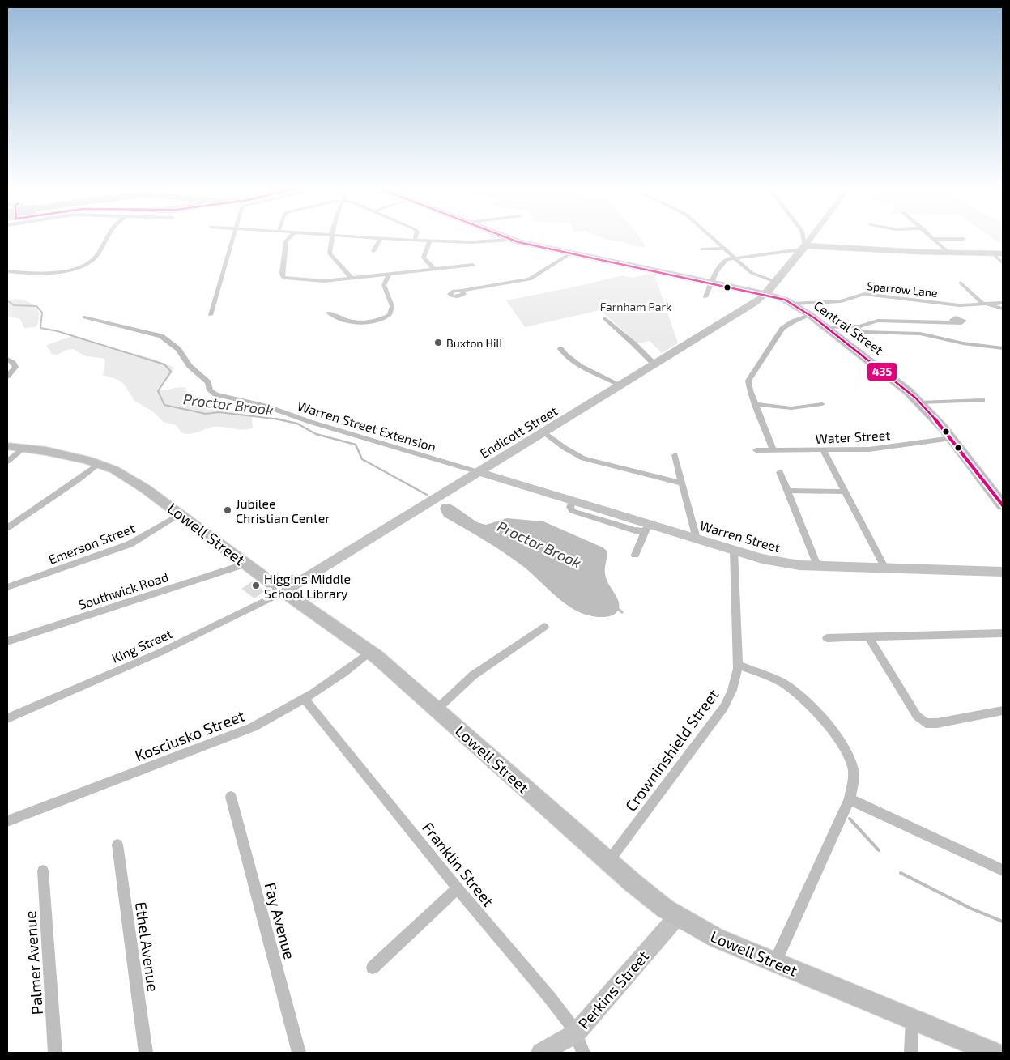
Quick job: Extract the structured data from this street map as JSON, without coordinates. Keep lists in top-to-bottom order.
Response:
{
  "streets": {
    "main road": ["Central Street", "Lowell Street"],
    "street": [
      "Sparrow Lane",
      "Warren Street Extension",
      "Endicott Street",
      "Water Street",
      "Warren Street",
      "Emerson Street",
      "Southwick Road",
      "King Street",
      "Kosciusko Street",
      "Crowninshield Street",
      "Franklin Street",
      "Fay Avenue",
      "Ethel Avenue",
      "Palmer Avenue",
      "Perkins Street"
    ]
  },
  "crossings": [
    ["Sparrow Lane", "Central Street"],
    ["Central Street", "Endicott Street"],
    ["Central Street", "Water Street"],
    ["Warren Street Extension", "Endicott Street"],
    ["Warren Street Extension", "Warren Street"],
    ["Endicott Street", "Lowell Street"],
    ["Endicott Street", "Warren Street"],
    ["Endicott Street", "King Street"],
    ["Lowell Street", "Emerson Street"],
    ["Lowell Street", "Southwick Road"],
    ["Lowell Street", "King Street"],
    ["Lowell Street", "Kosciusko Street"],
    ["Lowell Street", "Crowninshield Street"],
    ["Lowell Street", "Perkins Street"],
    ["Warren Street", "Crowninshield Street"],
    ["Kosciusko Street", "Franklin Street"],
    ["Franklin Street", "Perkins Street"]
  ],
  "water": ["Proctor Brook"],
  "parks": ["Farnham Park"],
  "places": ["Buxton Hill", "Jubilee Christian Center", "Higgins Middle School Library"],
  "lines": ["transit line 435"]
}
